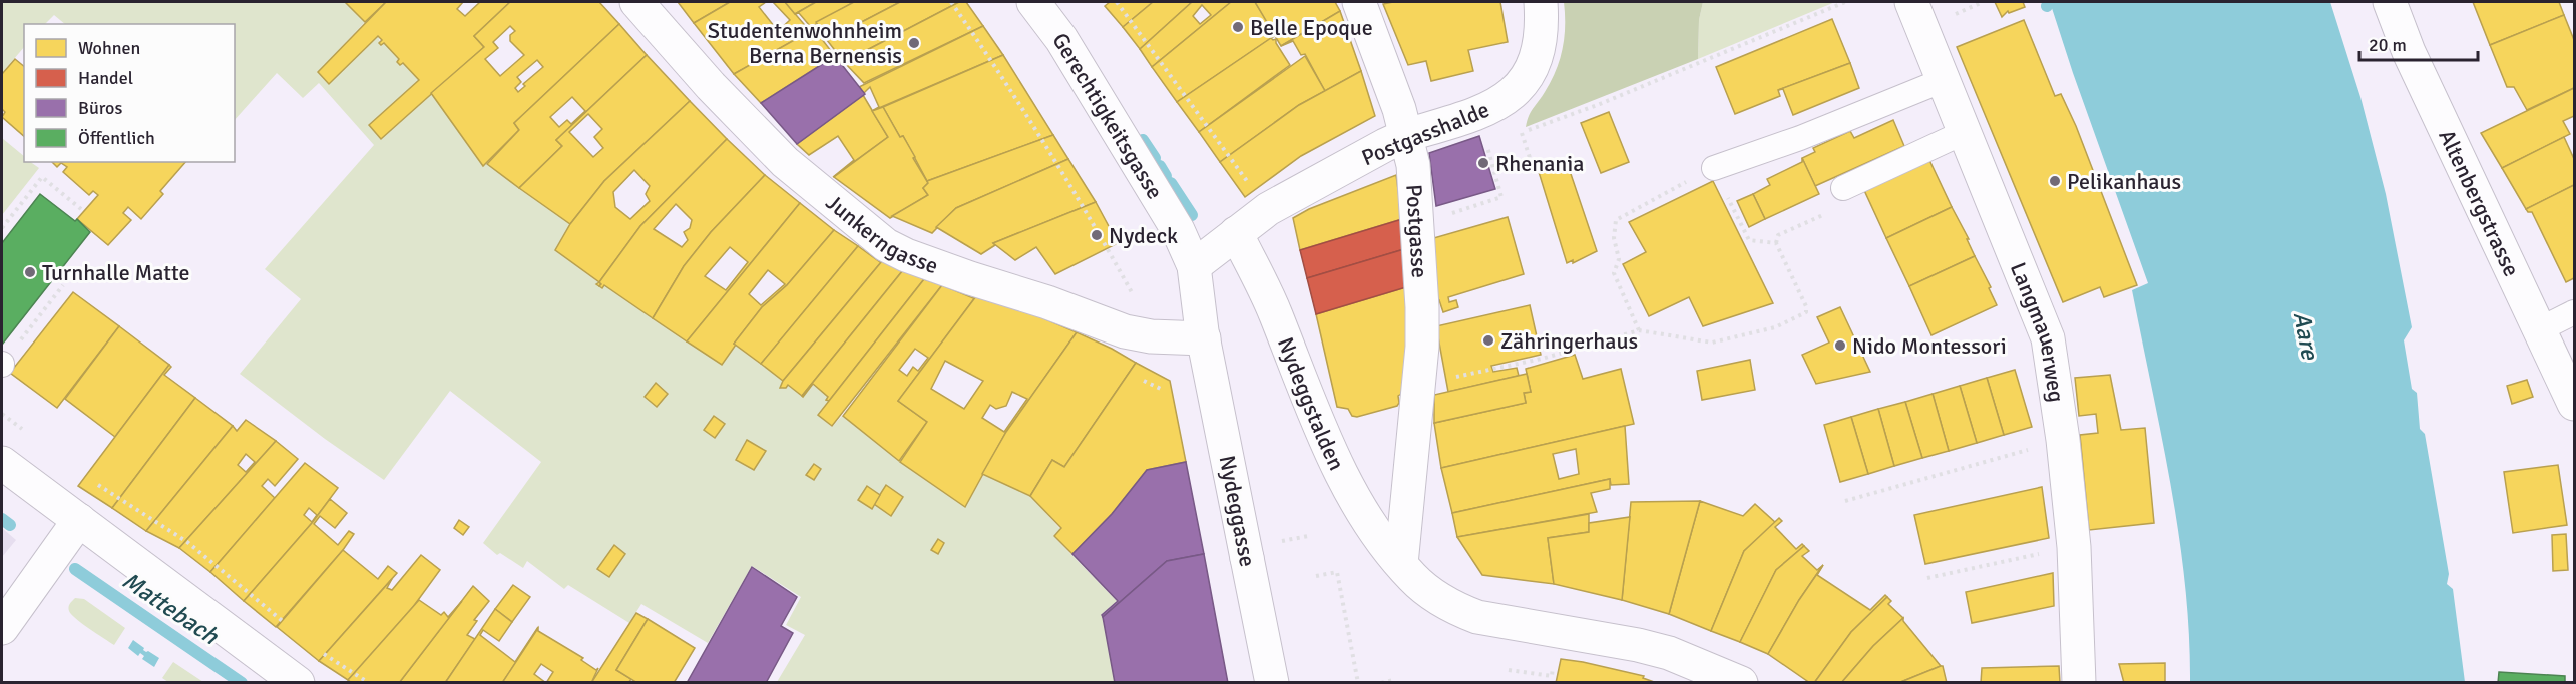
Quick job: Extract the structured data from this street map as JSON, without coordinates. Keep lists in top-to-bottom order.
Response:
{
  "streets": {
    "street": [
      "Gerechtigkeitsgasse",
      "Postgasshalde",
      "Altenbergstrasse",
      "Postgasse",
      "Junkerngasse",
      "Langmauerweg",
      "Nydeggstalden",
      "Nydeggasse"
    ]
  },
  "crossings": [
    ["Gerechtigkeitsgasse", "Postgasshalde"],
    ["Gerechtigkeitsgasse", "Junkerngasse"],
    ["Gerechtigkeitsgasse", "Nydeggasse"],
    ["Postgasshalde", "Postgasse"],
    ["Postgasshalde", "Nydeggstalden"],
    ["Postgasse", "Nydeggstalden"],
    ["Junkerngasse", "Nydeggasse"]
  ],
  "water": ["Aare", "Mattebach"],
  "places": [
    "Belle Epoque",
    "Studentenwohnheim Berna Bernensis",
    "Rhenania",
    "Pelikanhaus",
    "Nydeck",
    "Turnhalle Matte",
    "Zähringerhaus",
    "Nido Montessori"
  ],
  "legend": [
    "Wohnen",
    "Handel",
    "Büros",
    "Öffentlich"
  ],
  "scale_bar": "20 m"
}
